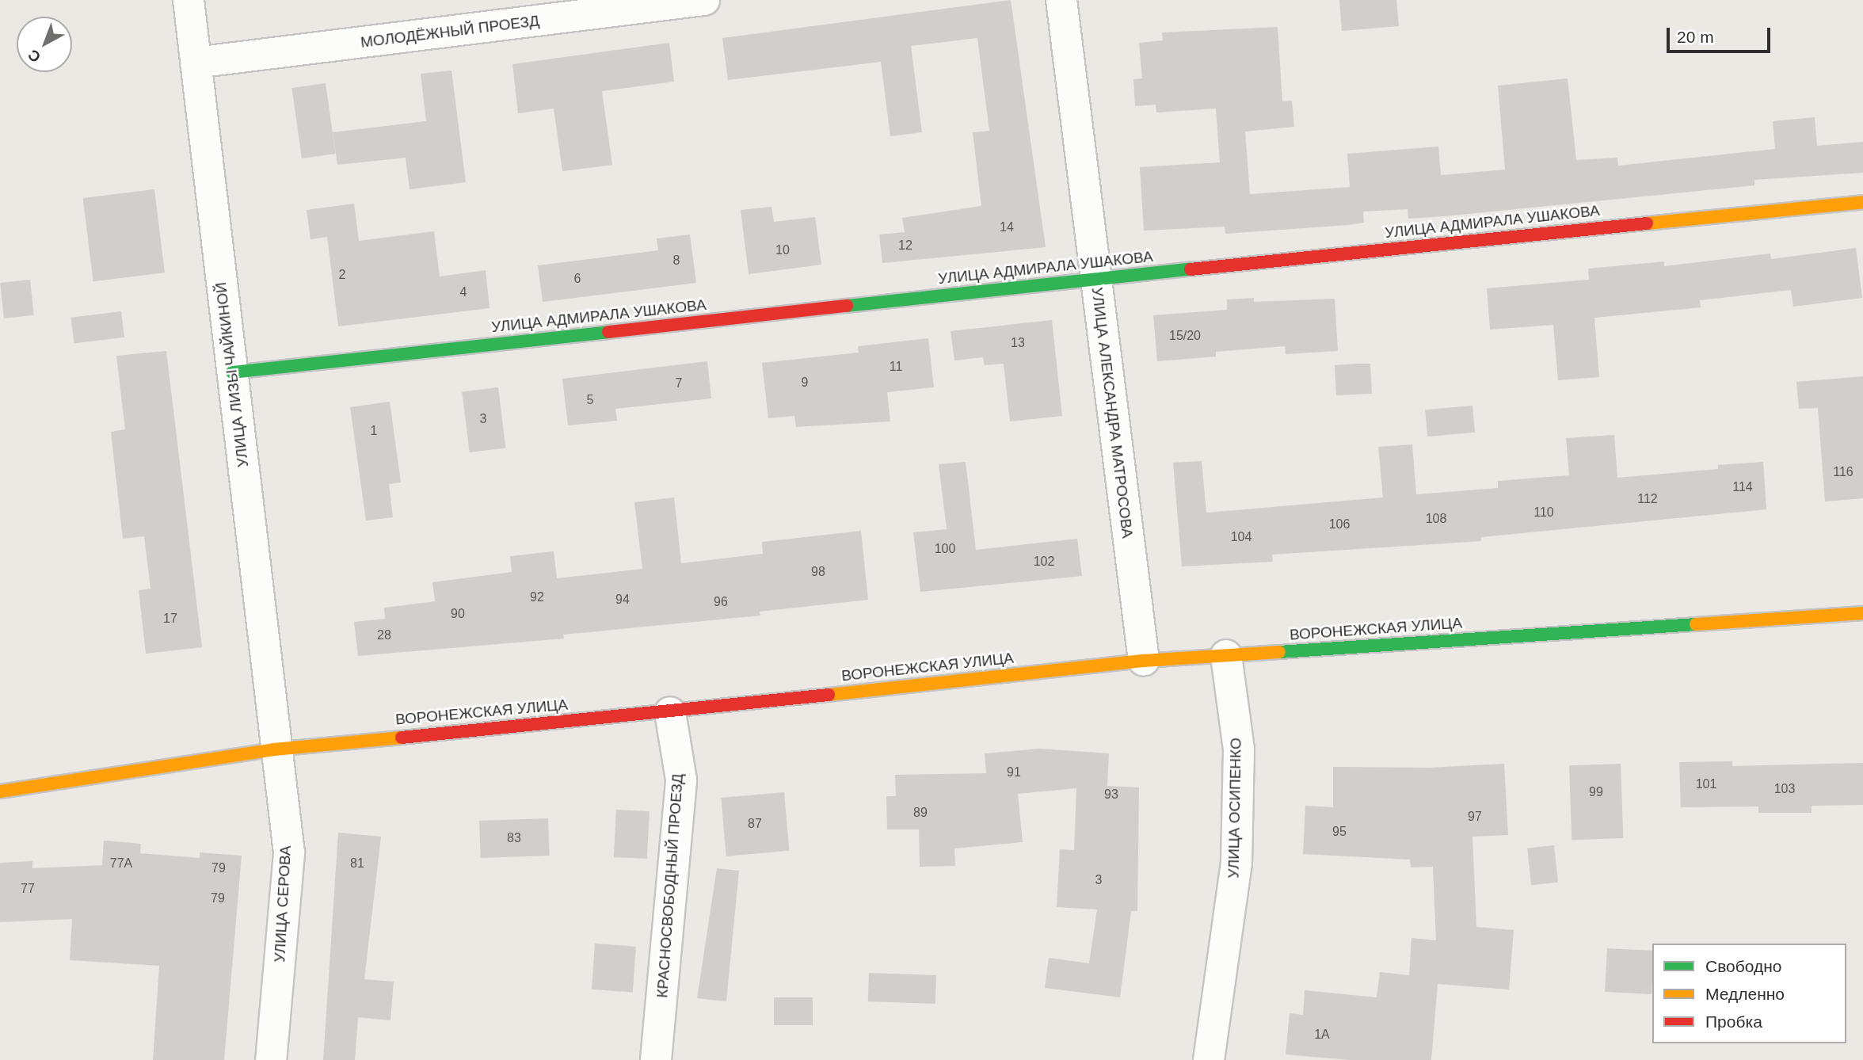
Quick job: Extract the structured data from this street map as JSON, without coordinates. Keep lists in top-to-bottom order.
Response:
{
  "streets": {
    "street": [
      "МОЛОДЁЖНЫЙ ПРОЕЗД",
      "УЛИЦА АДМИРАЛА УШАКОВА",
      "УЛИЦА ЛИЗЫ ЧАЙКИНОЙ",
      "УЛИЦА АЛЕКСАНДРА МАТРОСОВА",
      "ВОРОНЕЖСКАЯ УЛИЦА",
      "УЛИЦА ОСИПЕНКО",
      "КРАСНОСВОБОДНЫЙ ПРОЕЗД",
      "УЛИЦА СЕРОВА"
    ]
  },
  "crossings": [
    ["МОЛОДЁЖНЫЙ ПРОЕЗД", "УЛИЦА ЛИЗЫ ЧАЙКИНОЙ"],
    ["УЛИЦА АДМИРАЛА УШАКОВА", "УЛИЦА ЛИЗЫ ЧАЙКИНОЙ"],
    ["УЛИЦА АДМИРАЛА УШАКОВА", "УЛИЦА АЛЕКСАНДРА МАТРОСОВА"],
    ["УЛИЦА ЛИЗЫ ЧАЙКИНОЙ", "ВОРОНЕЖСКАЯ УЛИЦА"],
    ["УЛИЦА ЛИЗЫ ЧАЙКИНОЙ", "УЛИЦА СЕРОВА"],
    ["УЛИЦА АЛЕКСАНДРА МАТРОСОВА", "ВОРОНЕЖСКАЯ УЛИЦА"],
    ["ВОРОНЕЖСКАЯ УЛИЦА", "УЛИЦА ОСИПЕНКО"],
    ["ВОРОНЕЖСКАЯ УЛИЦА", "КРАСНОСВОБОДНЫЙ ПРОЕЗД"],
    ["ВОРОНЕЖСКАЯ УЛИЦА", "УЛИЦА СЕРОВА"]
  ],
  "house_numbers": [
    "14",
    "12",
    "10",
    "8",
    "2",
    "6",
    "4",
    "15/20",
    "13",
    "11",
    "9",
    "7",
    "5",
    "3",
    "1",
    "116",
    "114",
    "112",
    "110",
    "108",
    "106",
    "104",
    "100",
    "102",
    "98",
    "92",
    "94",
    "96",
    "90",
    "17",
    "28",
    "91",
    "101",
    "103",
    "99",
    "93",
    "89",
    "97",
    "87",
    "95",
    "83",
    "77А",
    "81",
    "79",
    "3",
    "77",
    "79",
    "1А"
  ],
  "legend": ["Свободно", "Медленно", "Пробка"],
  "scale_bar": "20 m",
  "north": "bottom left"
}
